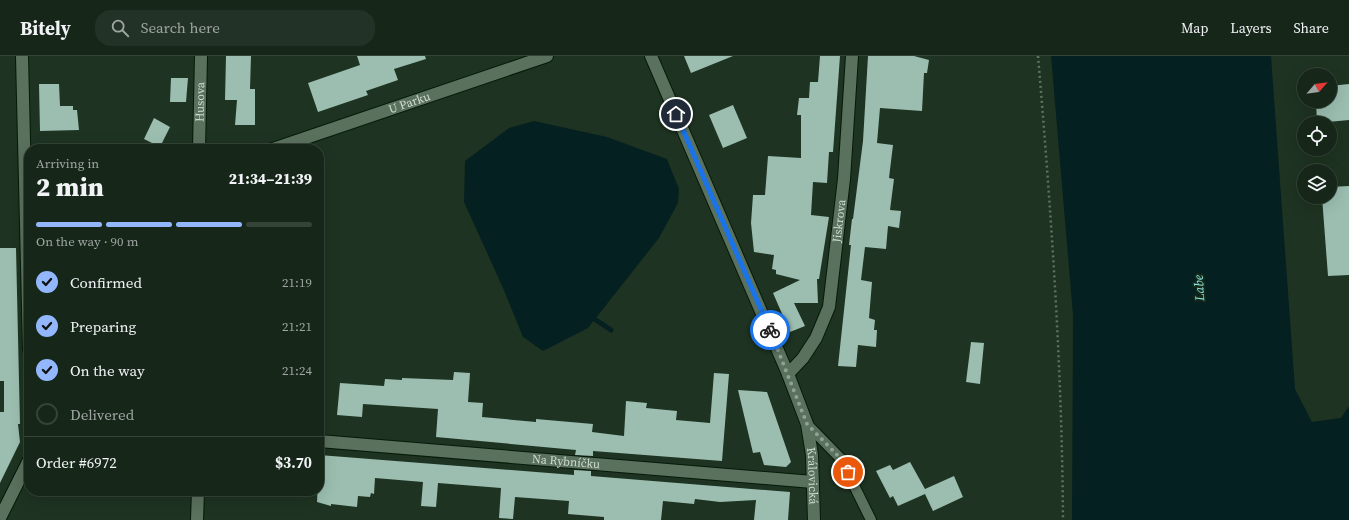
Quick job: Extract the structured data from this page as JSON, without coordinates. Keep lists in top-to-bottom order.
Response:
{
  "streets": {
    "street": [
      "Husova",
      "U Parku",
      "Jiskrova",
      "Na Rybníčku",
      "Královická"
    ]
  },
  "crossings": [
    ["Jiskrova", "Královická"],
    ["Na Rybníčku", "Královická"]
  ],
  "water": ["Labe"],
  "north": "top right",
  "page": {
    "header": "Bitely",
    "search": "Search here",
    "nav": ["Map", "Layers", "Share"],
    "heading": ["2 min", "Arriving in", "21:34–21:39"],
    "panel": ["Order #6972", "$3.70"],
    "bar": "On the way · 90 m",
    "list": [
      ["Confirmed", "21:19"],
      ["Preparing", "21:21"],
      ["On the way", "21:24"],
      "Delivered"
    ]
  }
}
